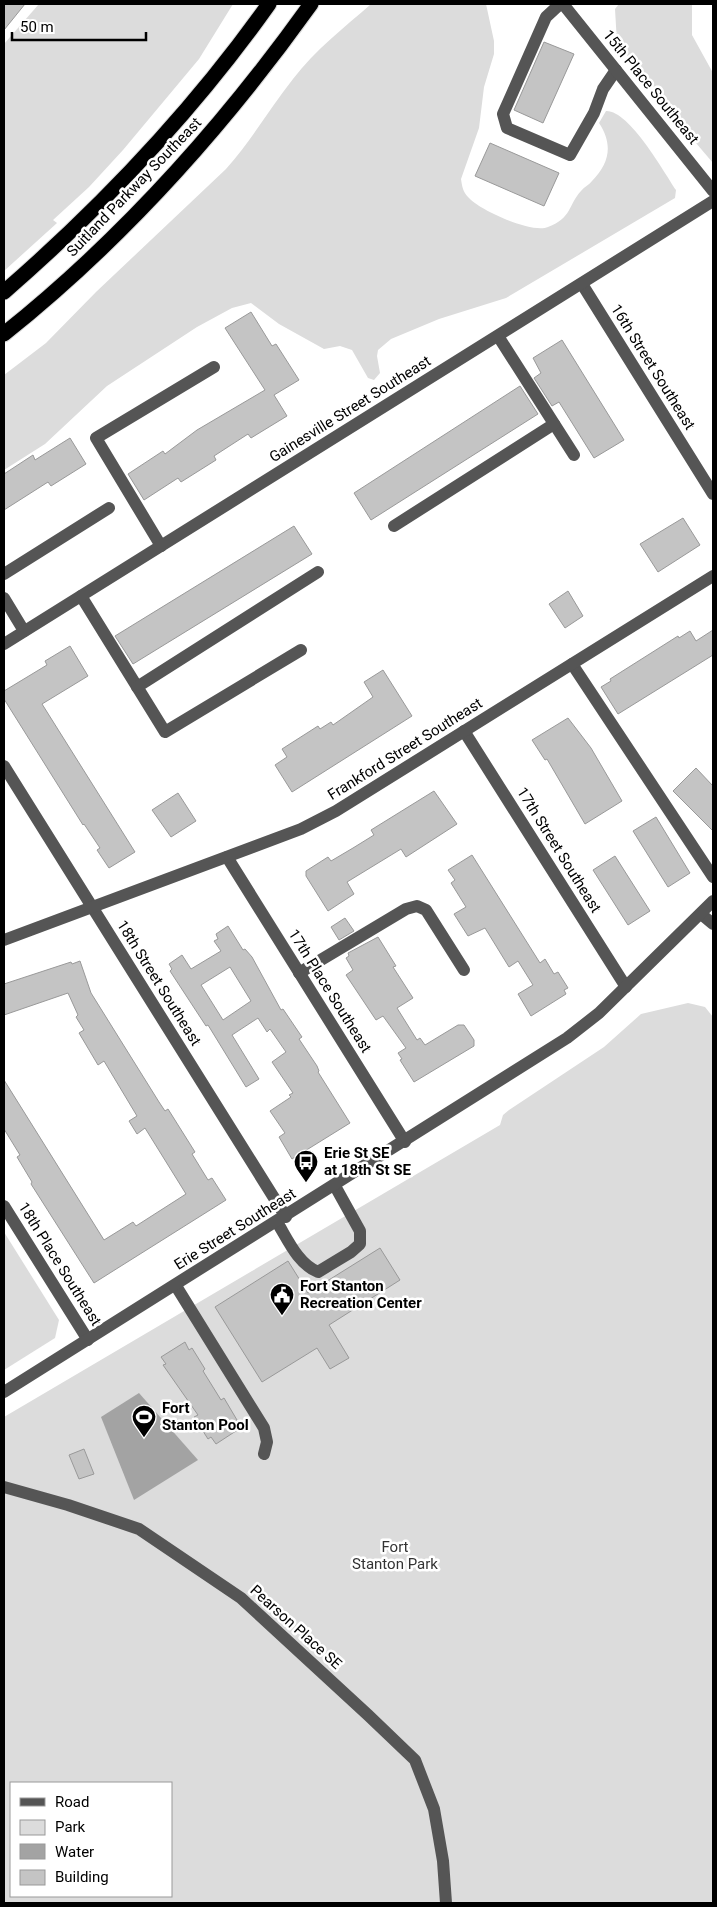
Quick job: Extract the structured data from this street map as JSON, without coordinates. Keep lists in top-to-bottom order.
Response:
{
  "streets": {
    "highway": ["Suitland Parkway Southeast"],
    "street": [
      "15th Place Southeast",
      "16th Street Southeast",
      "Gainesville Street Southeast",
      "Frankford Street Southeast",
      "17th Street Southeast",
      "18th Street Southeast",
      "17th Place Southeast",
      "Erie Street Southeast",
      "18th Place Southeast",
      "Pearson Place SE"
    ]
  },
  "crossings": [
    ["16th Street Southeast", "Gainesville Street Southeast"],
    ["Frankford Street Southeast", "17th Street Southeast"],
    ["Frankford Street Southeast", "18th Street Southeast"],
    ["Frankford Street Southeast", "17th Place Southeast"],
    ["17th Street Southeast", "Erie Street Southeast"],
    ["18th Street Southeast", "Erie Street Southeast"],
    ["17th Place Southeast", "Erie Street Southeast"],
    ["Erie Street Southeast", "18th Place Southeast"]
  ],
  "parks": ["Fort Stanton Park"],
  "places": {
    "bus stop": ["Erie St SE at 18th St SE"],
    "public building": ["Fort Stanton Recreation Center"],
    "sports": ["Fort Stanton Pool"]
  },
  "legend": [
    "Road",
    "Park",
    "Water",
    "Building"
  ],
  "scale_bar": "50 m"
}
